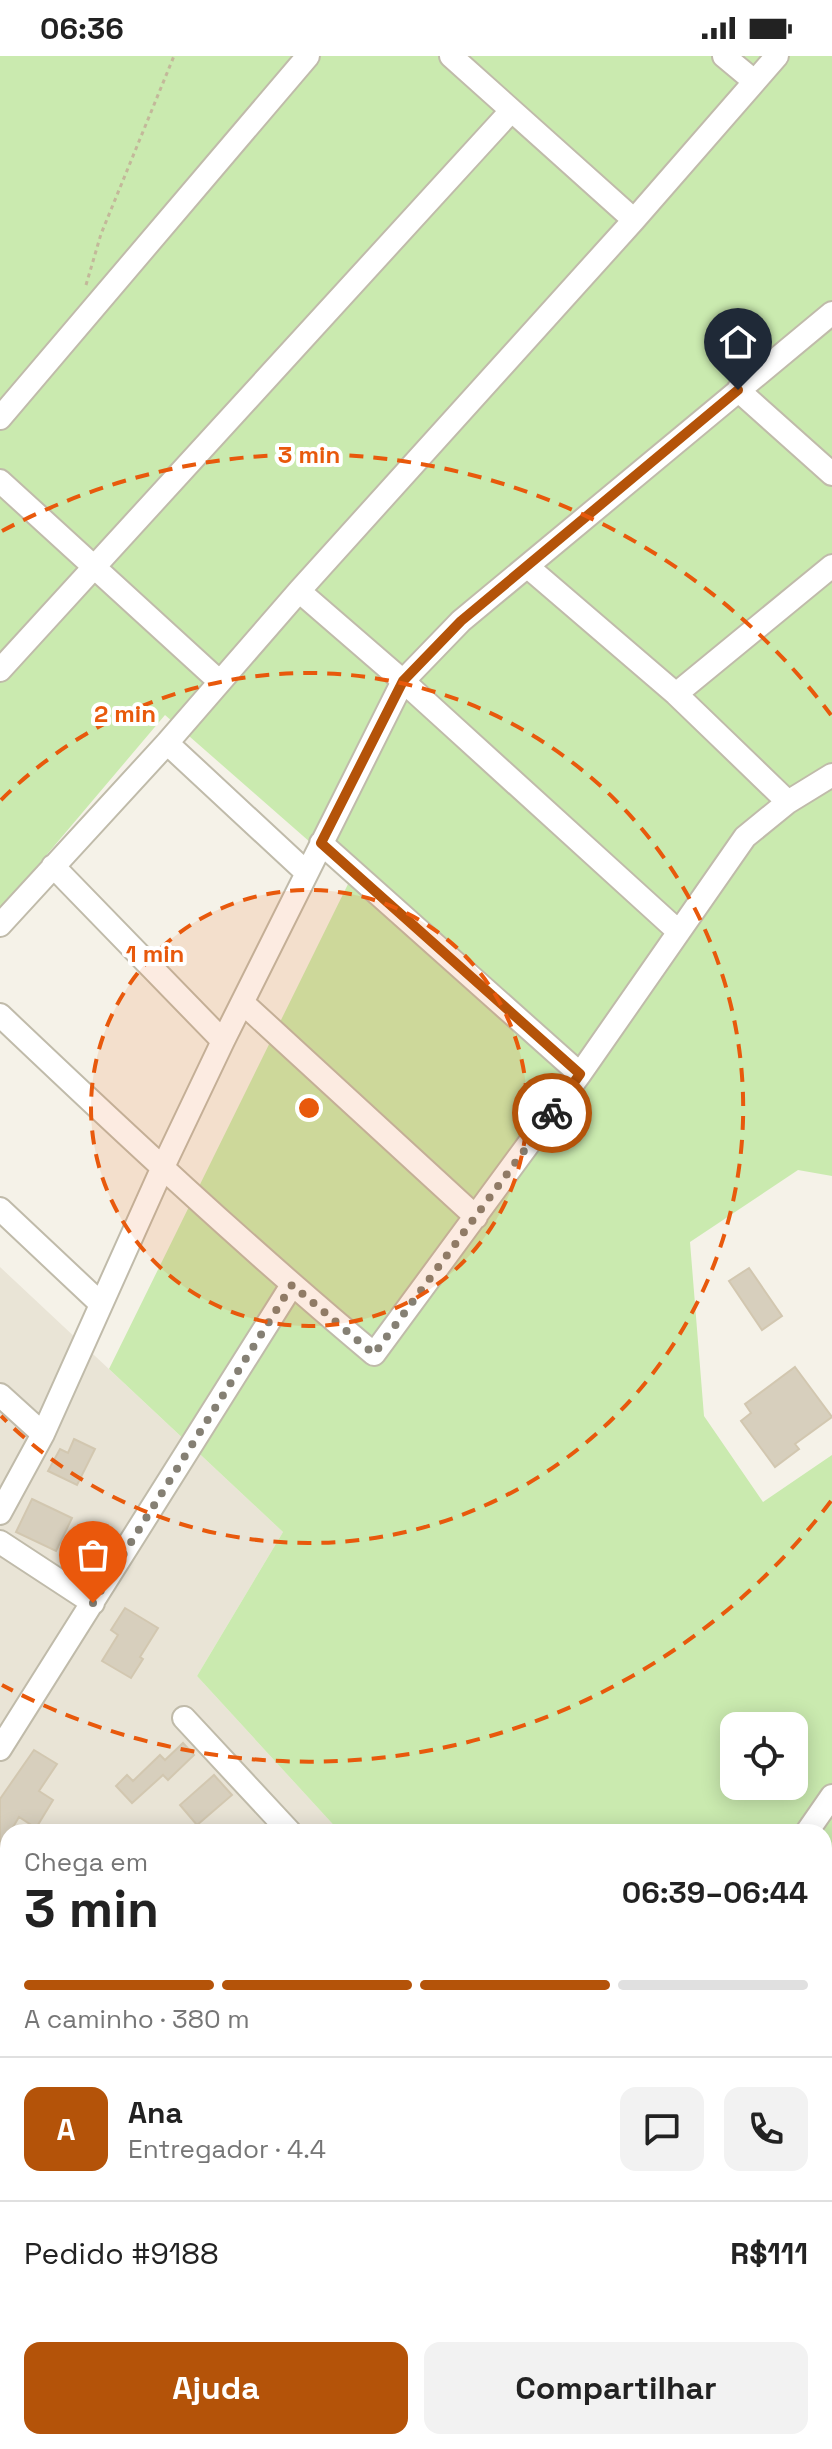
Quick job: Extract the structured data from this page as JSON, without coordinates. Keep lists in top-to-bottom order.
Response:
{
  "page": {
    "status": "06:36",
    "heading": ["3 min", "Chega em", "06:39–06:44"],
    "panel": [
      "Ana",
      "Entregador · 4.4",
      "Pedido #9188",
      "R$111"
    ],
    "bar": "A caminho · 380 m",
    "round": "A",
    "buttons": ["Ajuda", "Compartilhar"]
  },
  "rings": ["3 min", "2 min", "1 min"]
}
